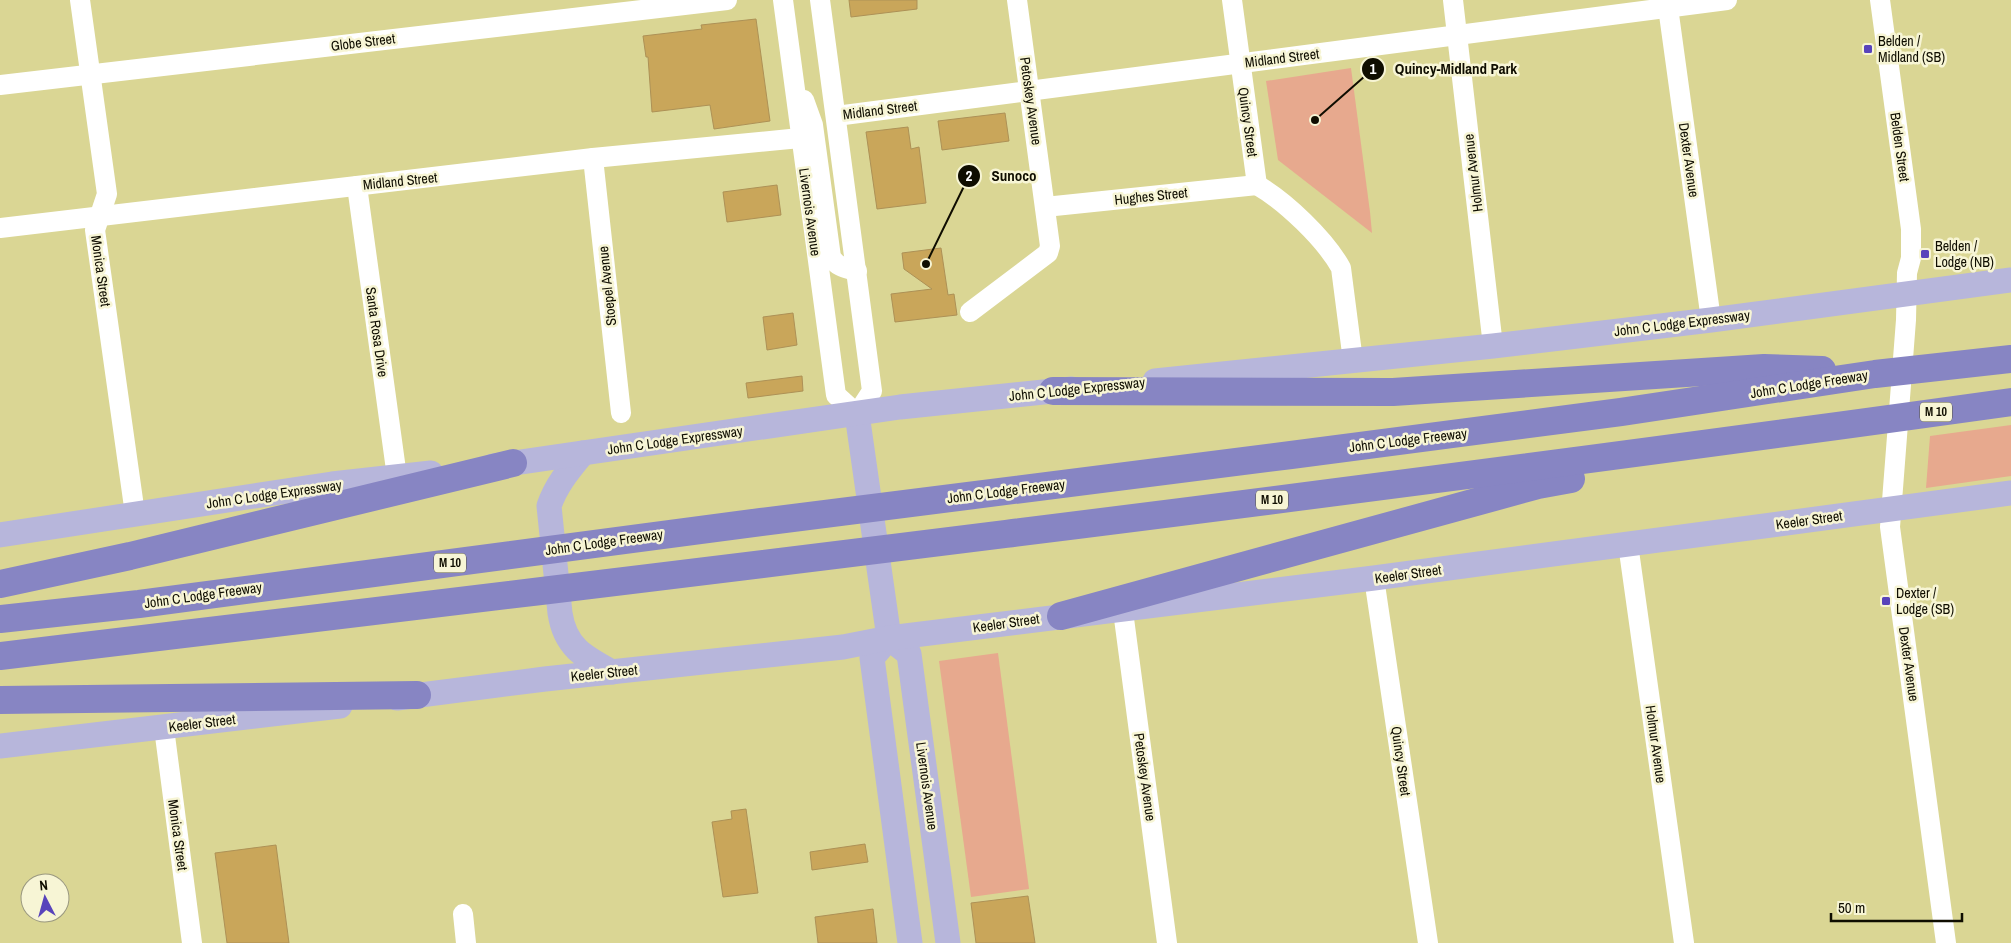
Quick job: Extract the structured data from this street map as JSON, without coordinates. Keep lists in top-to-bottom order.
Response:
{
  "streets": {
    "highway": ["John C Lodge Freeway", "M 10"],
    "main road": ["Livernois Avenue", "John C Lodge Expressway", "Keeler Street"],
    "street": [
      "Globe Street",
      "Midland Street",
      "Petoskey Avenue",
      "Quincy Street",
      "Belden Street",
      "Dexter Avenue",
      "Holmur Avenue",
      "Hughes Street",
      "Monica Street",
      "Stoepel Avenue",
      "Santa Rosa Drive"
    ]
  },
  "crossings": [
    ["Globe Street", "Monica Street"],
    ["Midland Street", "Petoskey Avenue"],
    ["Midland Street", "Quincy Street"],
    ["Midland Street", "Dexter Avenue"],
    ["Midland Street", "Holmur Avenue"],
    ["Midland Street", "Livernois Avenue"],
    ["Midland Street", "Monica Street"],
    ["Midland Street", "Stoepel Avenue"],
    ["Midland Street", "Santa Rosa Drive"],
    ["Petoskey Avenue", "Hughes Street"],
    ["Petoskey Avenue", "Keeler Street"],
    ["Quincy Street", "Hughes Street"],
    ["Quincy Street", "Keeler Street"],
    ["Belden Street", "Dexter Avenue"],
    ["Belden Street", "John C Lodge Expressway"],
    ["Dexter Avenue", "John C Lodge Expressway"],
    ["Dexter Avenue", "Keeler Street"],
    ["Holmur Avenue", "John C Lodge Expressway"],
    ["Holmur Avenue", "Keeler Street"],
    ["Livernois Avenue", "John C Lodge Expressway"],
    ["Livernois Avenue", "Keeler Street"],
    ["Monica Street", "John C Lodge Expressway"],
    ["Monica Street", "Keeler Street"],
    ["John C Lodge Expressway", "Santa Rosa Drive"]
  ],
  "places": {
    "transit": ["Belden / Midland (SB)", "Belden / Lodge (NB)", "Dexter / Lodge (SB)"],
    "other": ["Quincy-Midland Park", "Sunoco"]
  },
  "scale_bar": "50 m",
  "north": "top"
}
